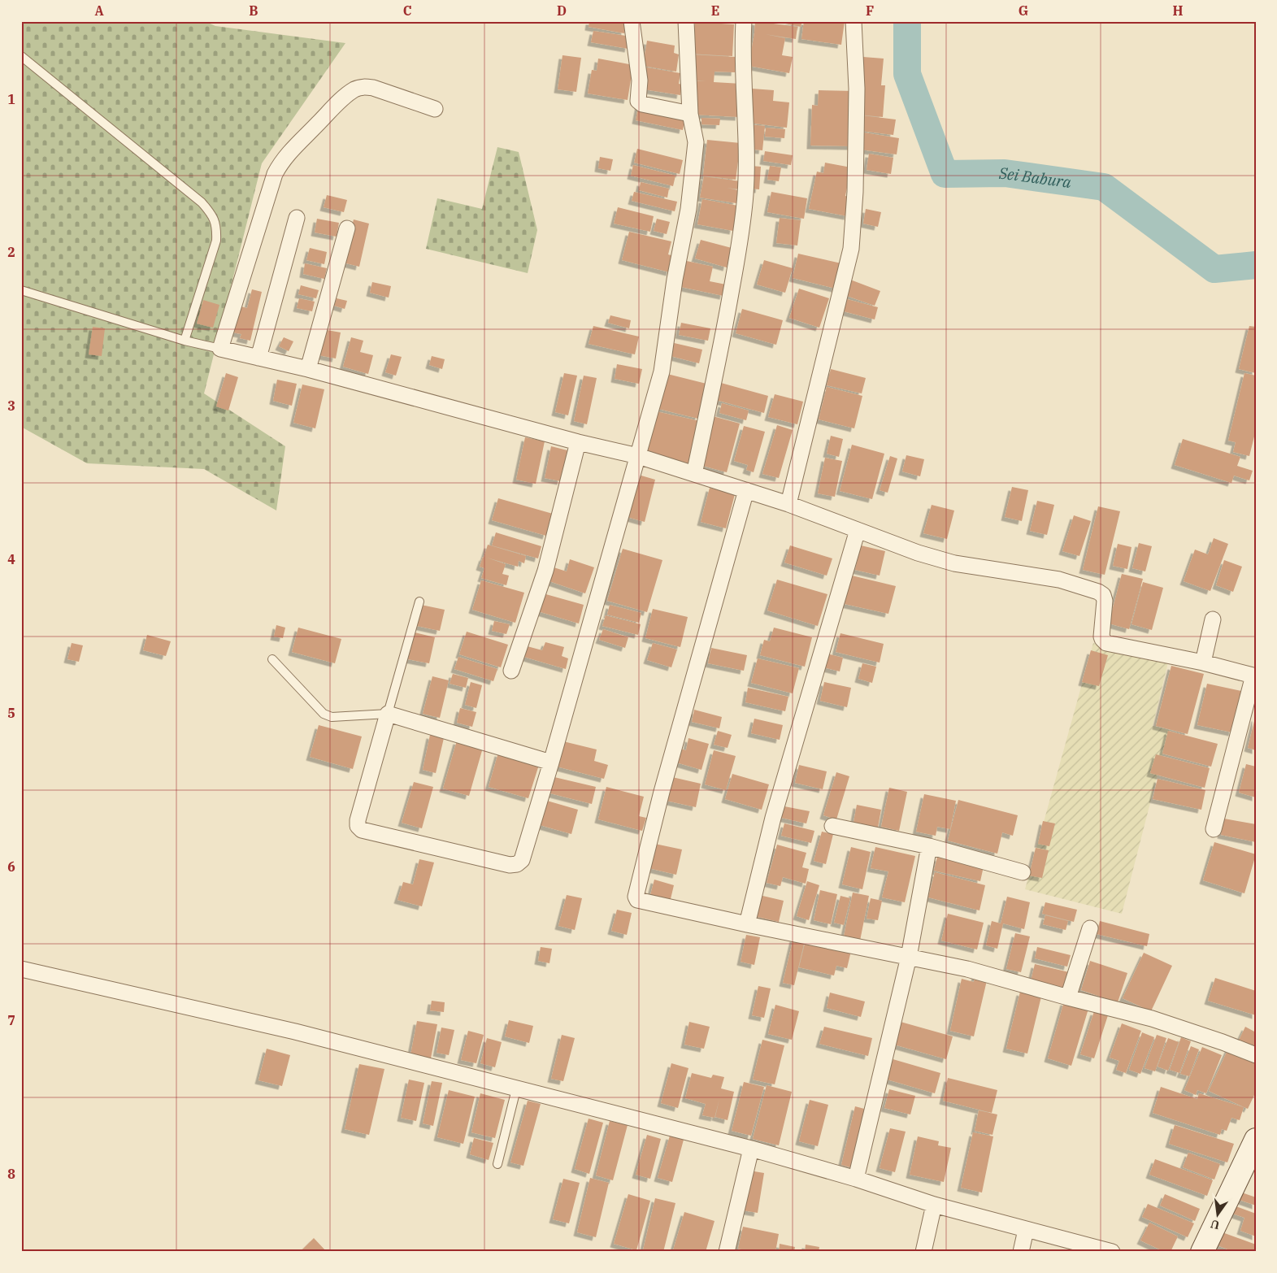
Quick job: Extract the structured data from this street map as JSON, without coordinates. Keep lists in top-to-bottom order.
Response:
{
  "water": ["Sei Babura"],
  "north": "bottom",
  "grid": {
    "columns": [
      "A",
      "B",
      "C",
      "D",
      "E",
      "F",
      "G",
      "H"
    ],
    "rows": [
      "1",
      "2",
      "3",
      "4",
      "5",
      "6",
      "7",
      "8"
    ]
  }
}
